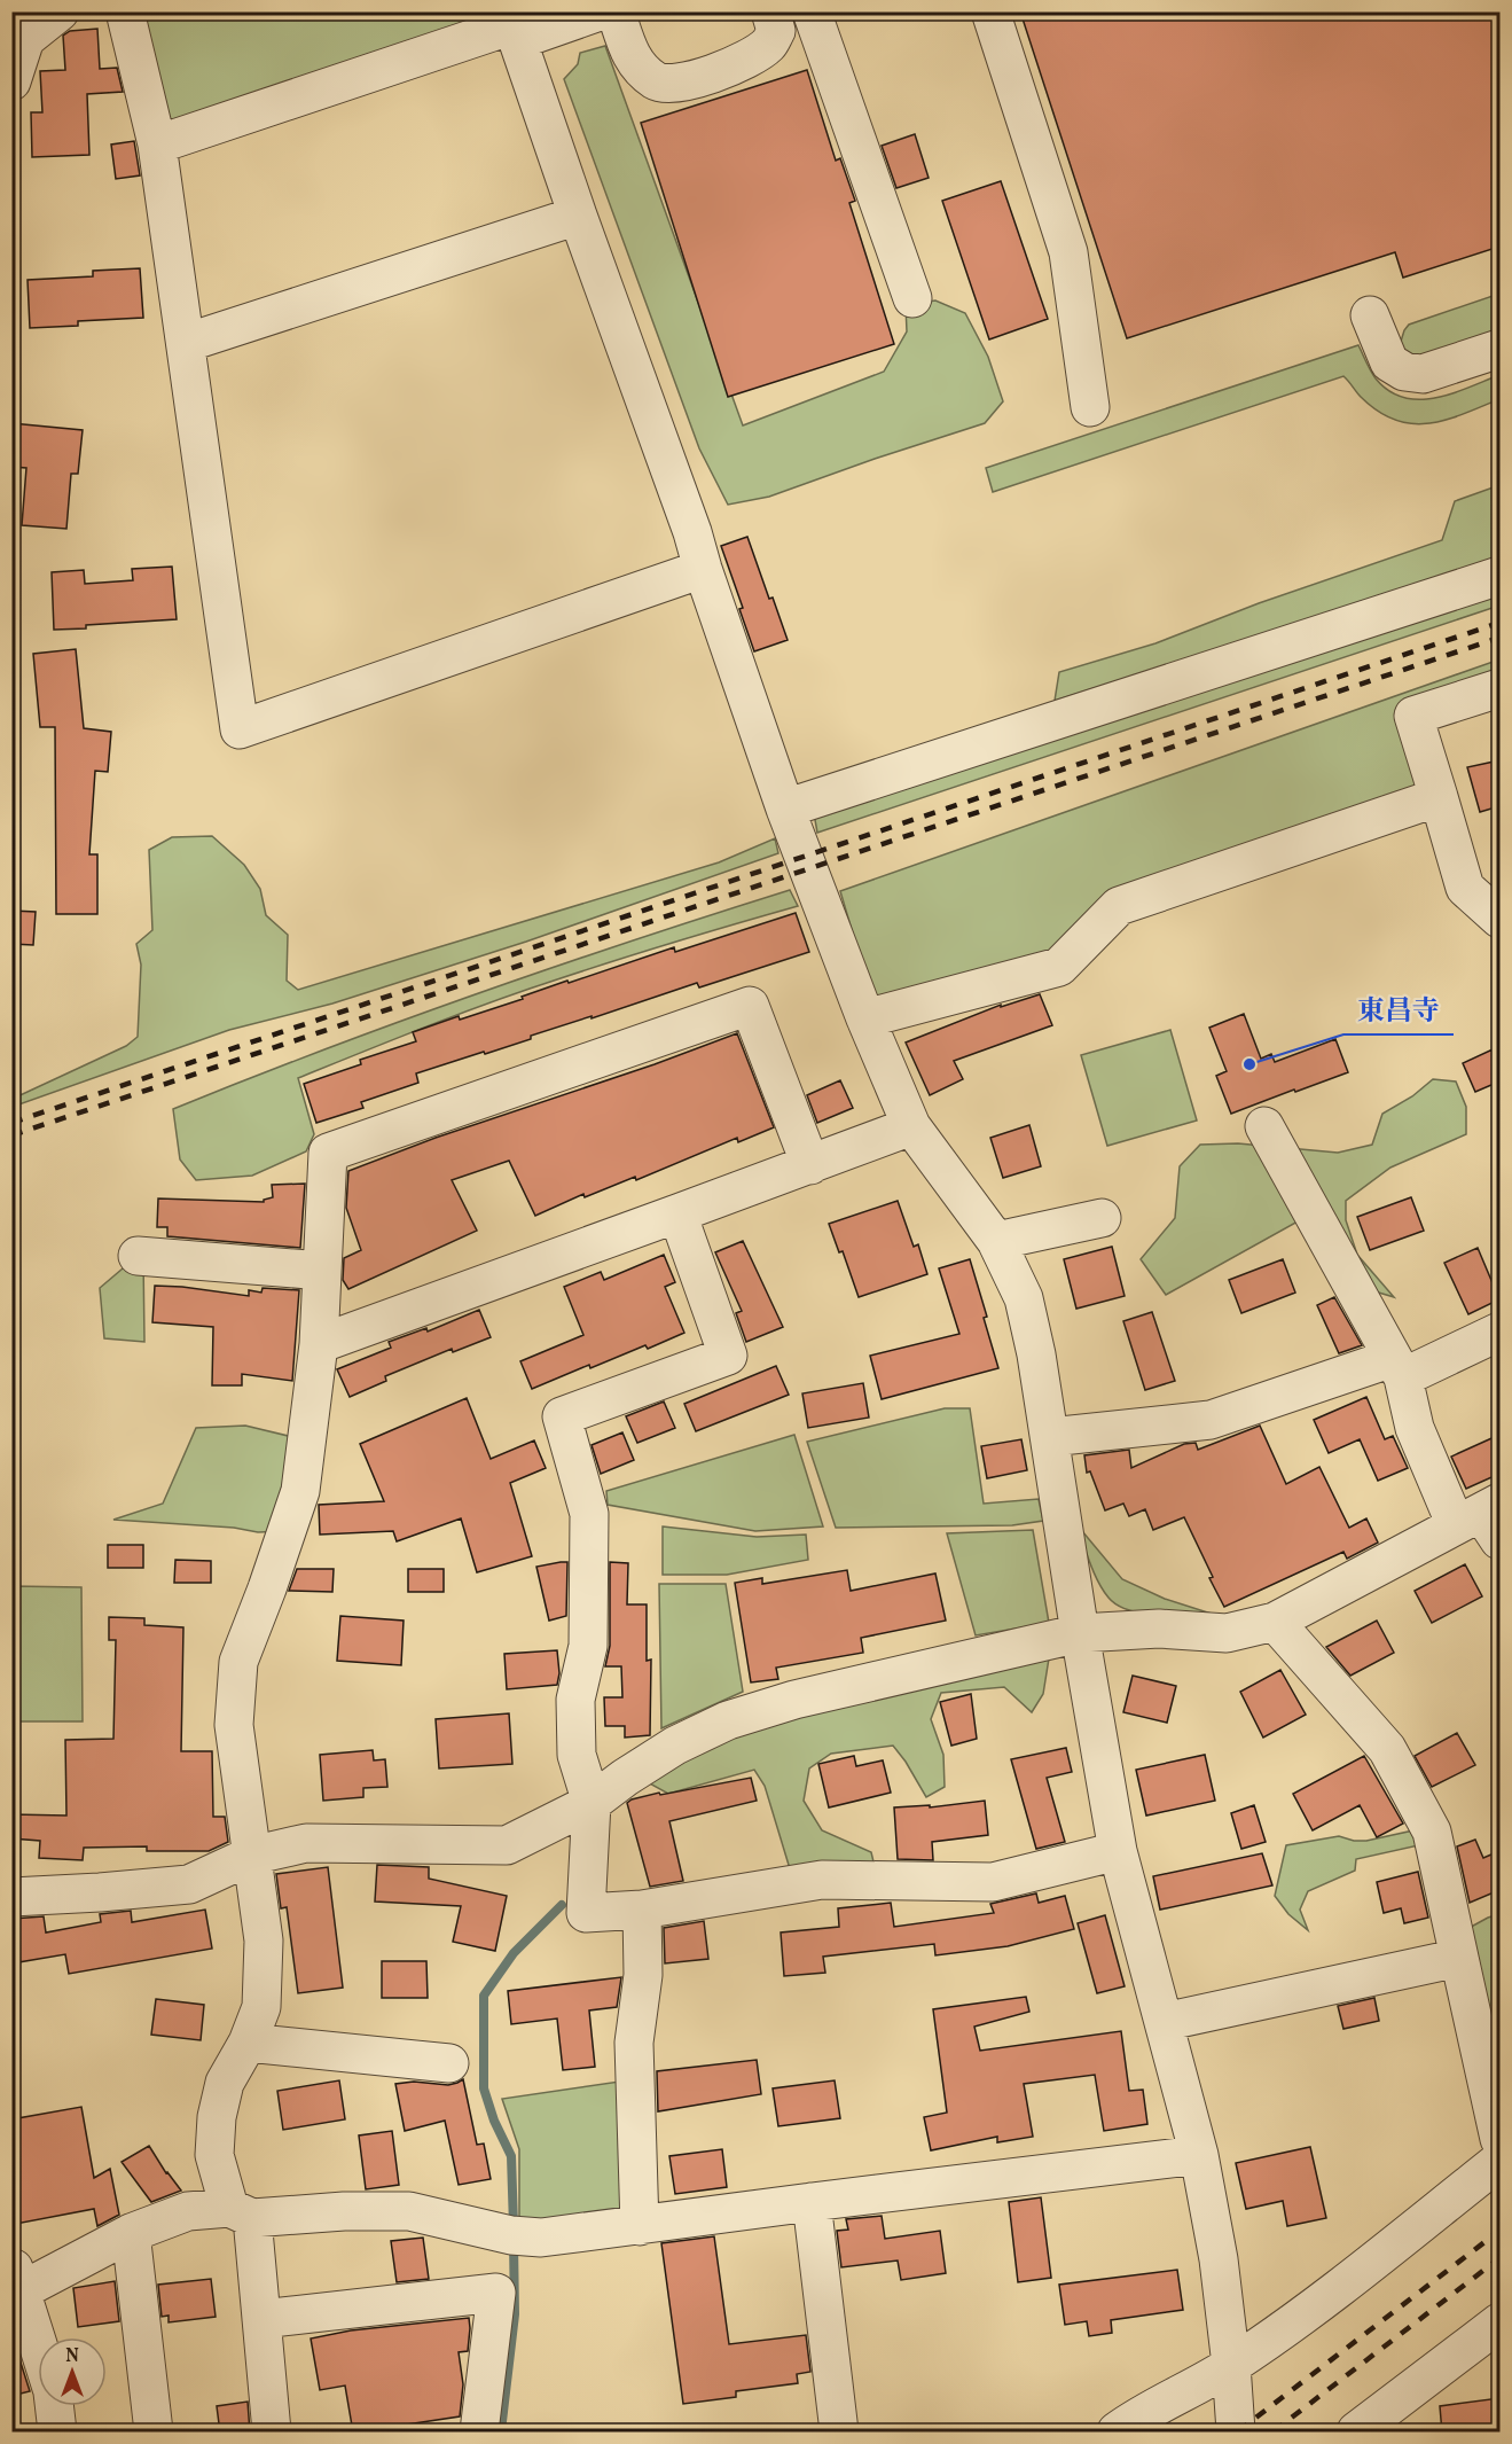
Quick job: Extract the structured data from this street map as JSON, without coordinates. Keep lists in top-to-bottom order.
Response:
{
  "places": ["東昌寺"],
  "north": "top"
}
